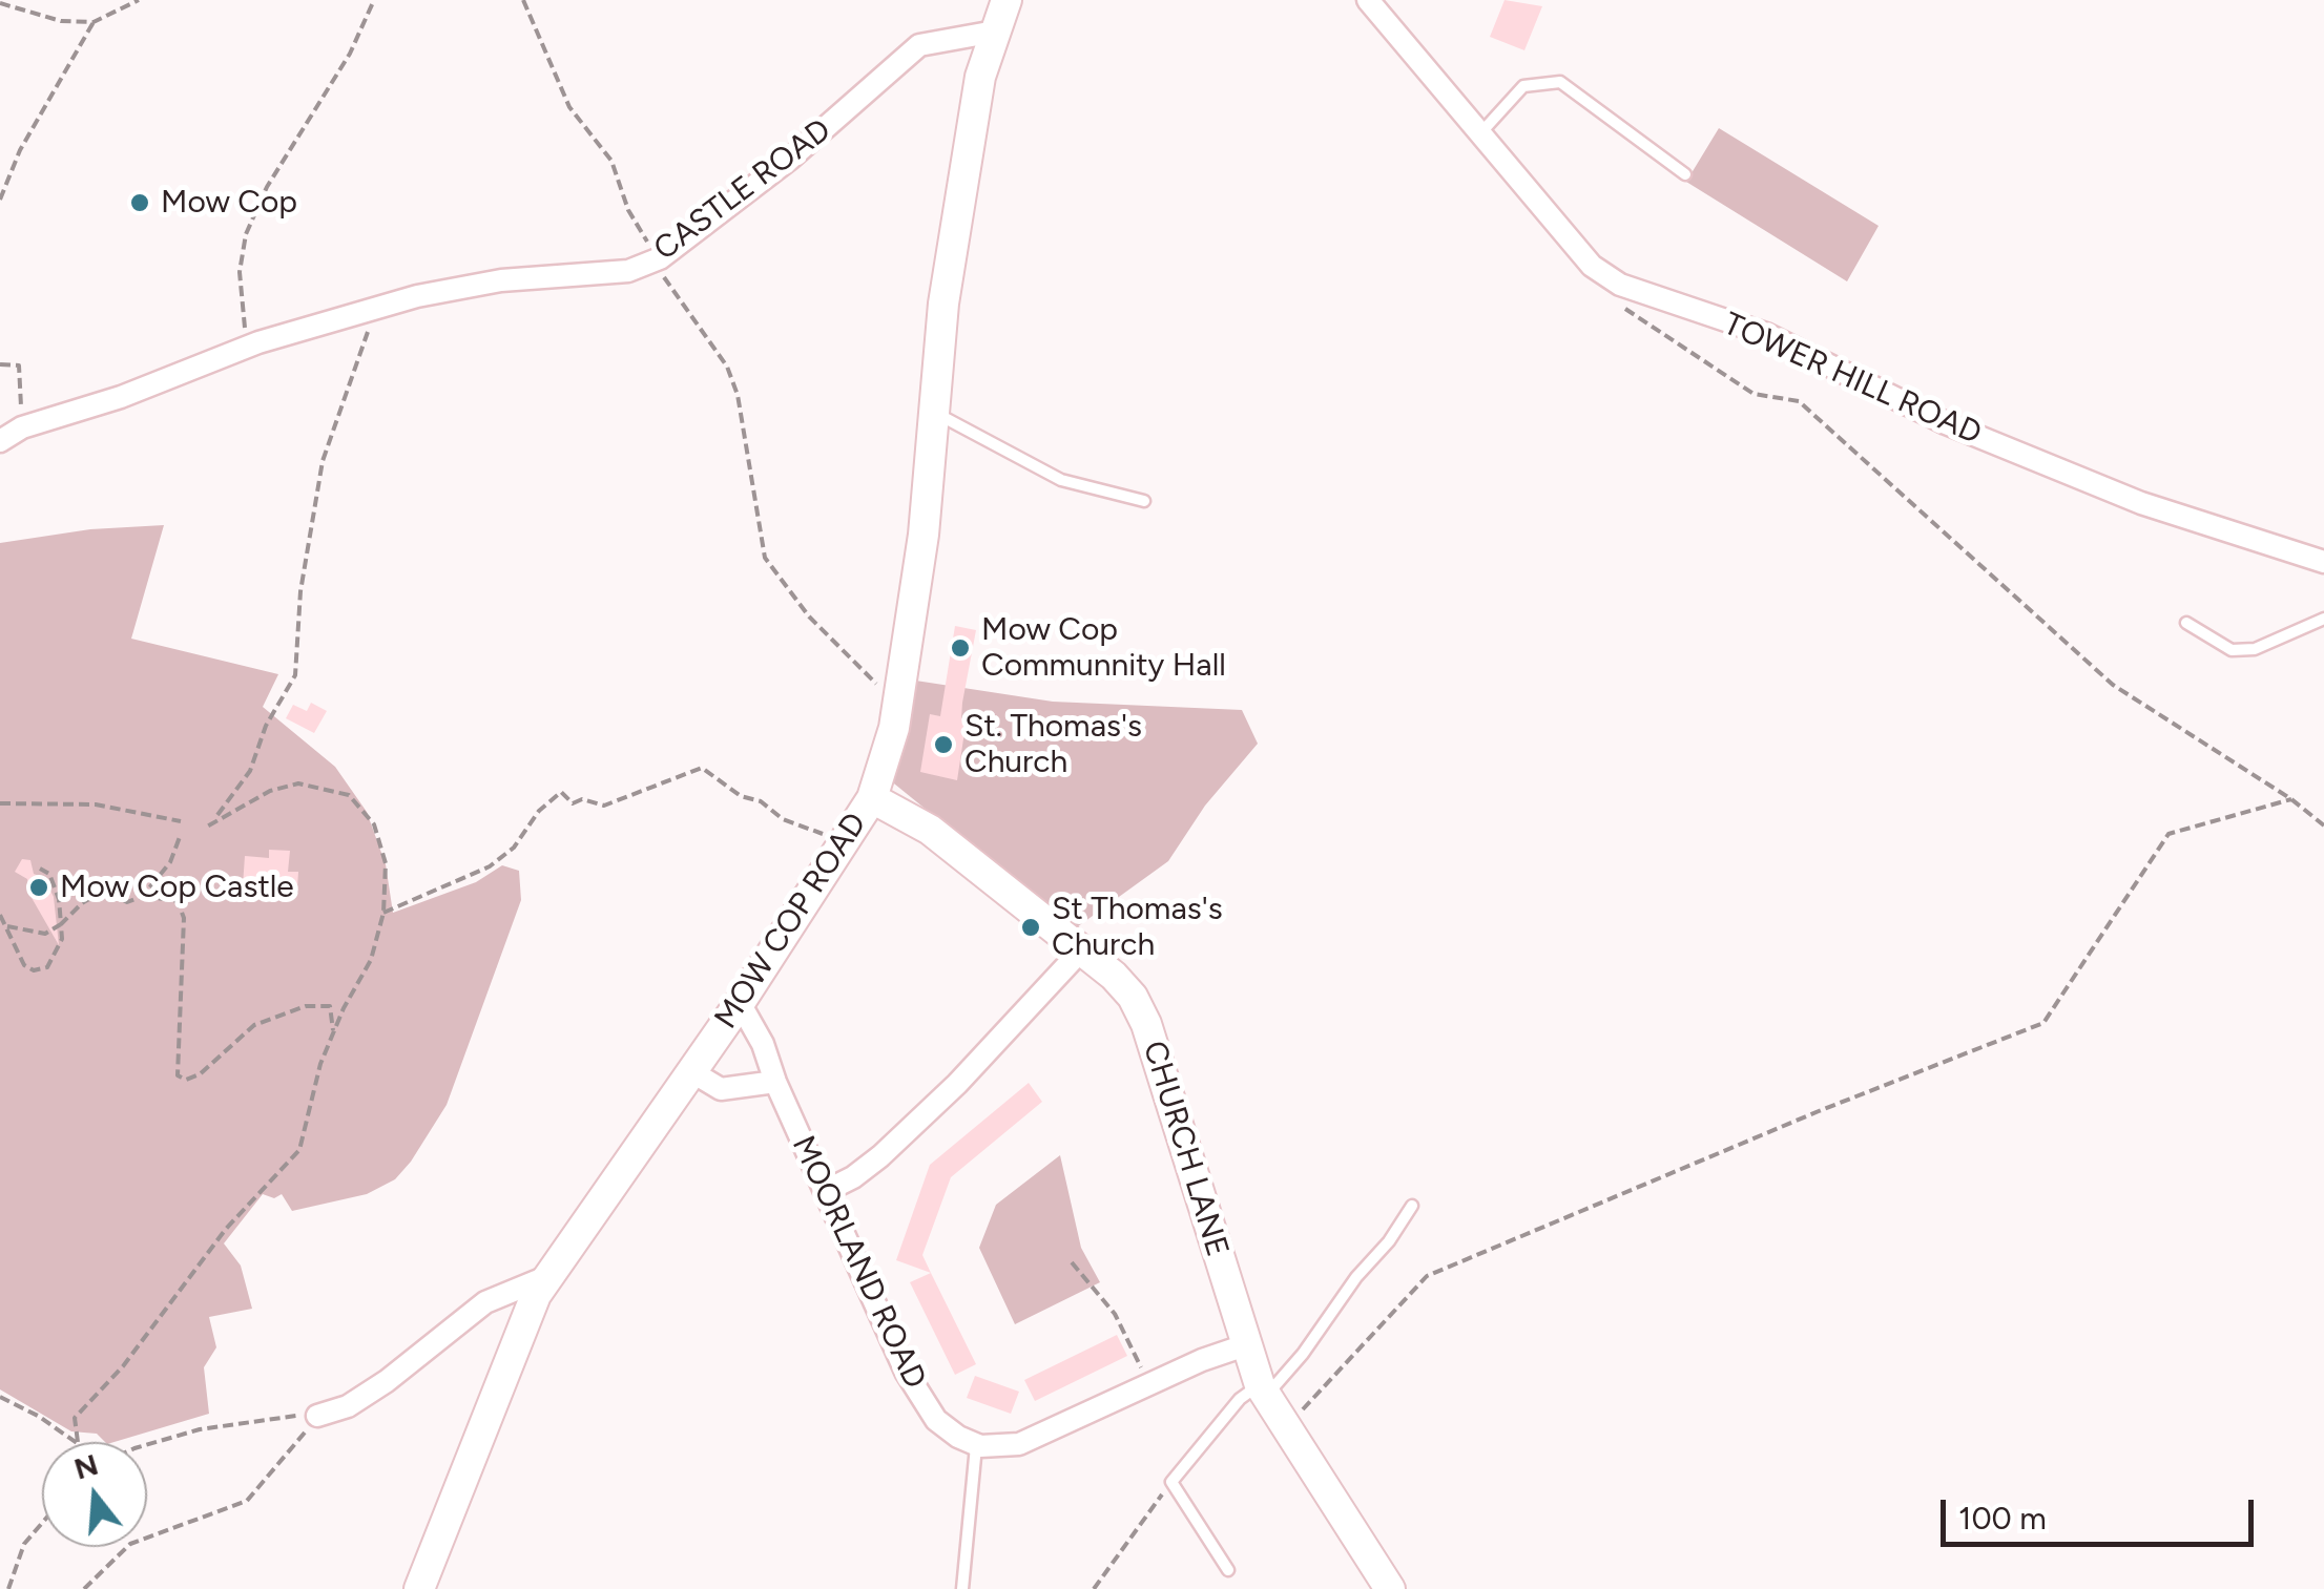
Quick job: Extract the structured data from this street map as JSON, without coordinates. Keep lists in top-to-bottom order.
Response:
{
  "streets": {
    "street": [
      "CASTLE ROAD",
      "TOWER HILL ROAD",
      "MOW COP ROAD",
      "CHURCH LANE",
      "MOORLAND ROAD"
    ]
  },
  "crossings": [
    ["CASTLE ROAD", "MOW COP ROAD"],
    ["MOW COP ROAD", "CHURCH LANE"],
    ["MOW COP ROAD", "MOORLAND ROAD"]
  ],
  "places": [
    "Mow Cop",
    "Mow Cop Communnity Hall",
    "St. Thomas's Church",
    "Mow Cop Castle",
    "St Thomas's Church"
  ],
  "scale_bar": "100 m",
  "north": "top"
}
